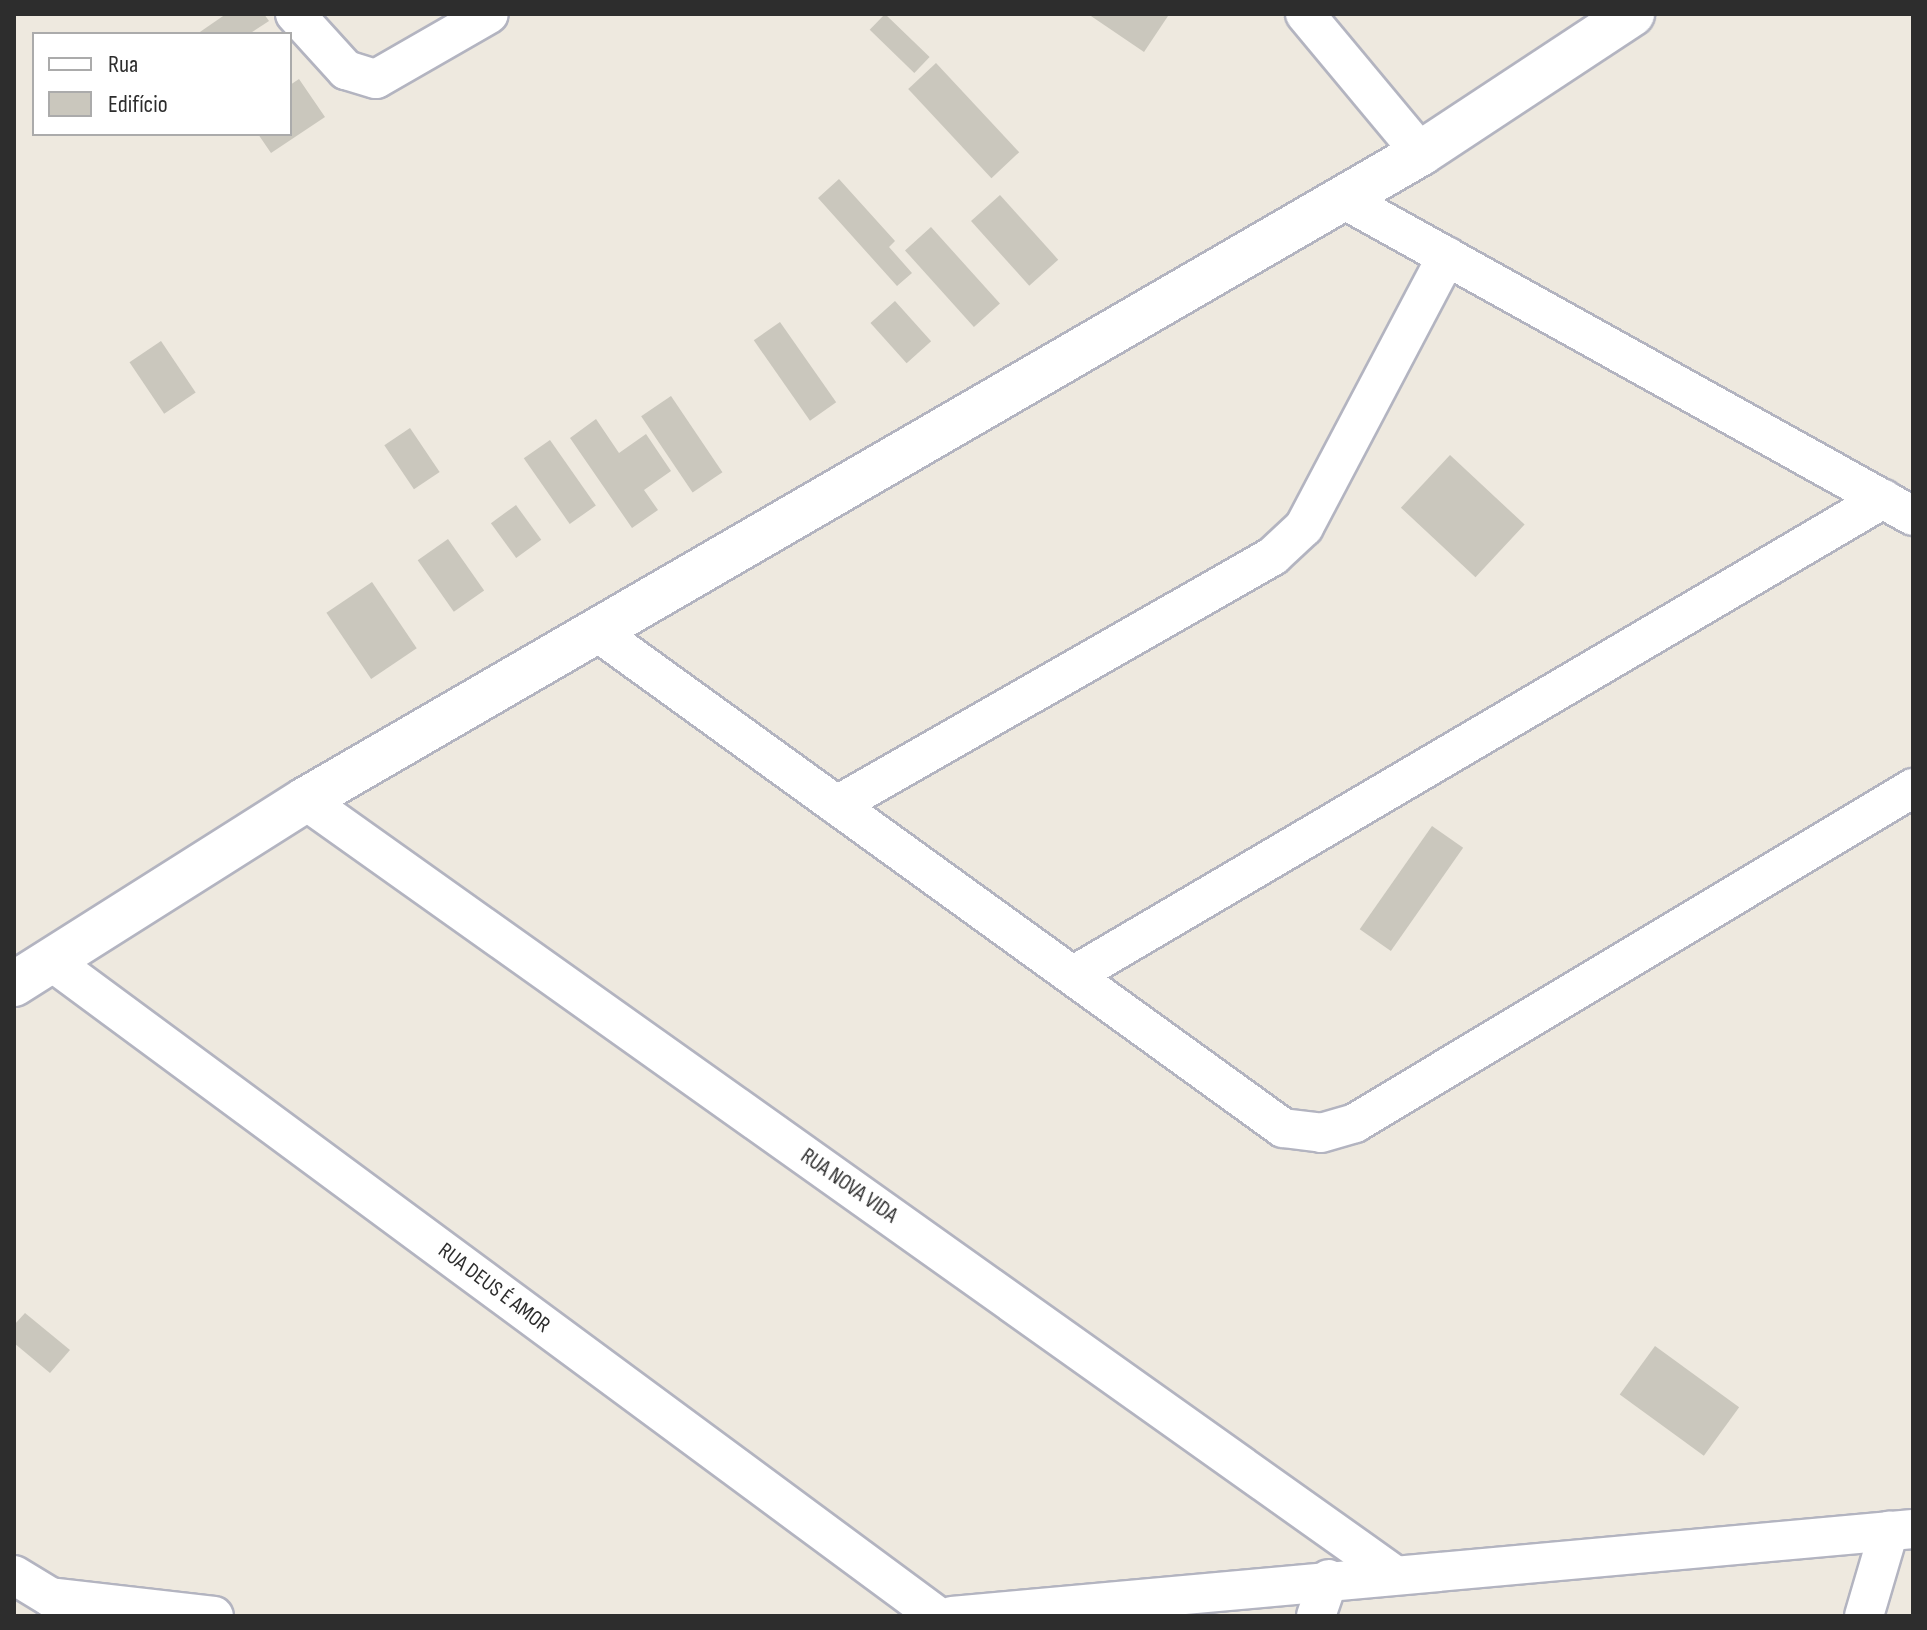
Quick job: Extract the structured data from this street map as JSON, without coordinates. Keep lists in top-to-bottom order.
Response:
{
  "streets": {
    "street": ["RUA NOVA VIDA", "RUA DEUS É AMOR"]
  },
  "legend": ["Rua", "Edifício"]
}
